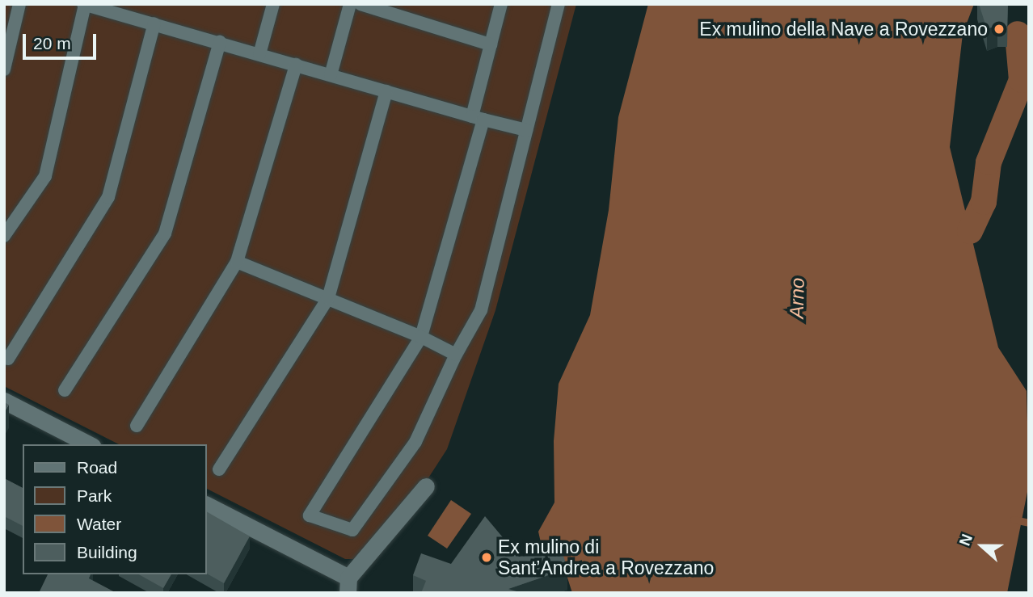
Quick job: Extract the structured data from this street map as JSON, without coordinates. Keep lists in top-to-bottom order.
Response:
{
  "water": ["Arno"],
  "places": ["Ex mulino della Nave a Rovezzano", "Ex mulino di Sant’Andrea a Rovezzano"],
  "legend": [
    "Road",
    "Park",
    "Water",
    "Building"
  ],
  "scale_bar": "20 m",
  "north": "left"
}
